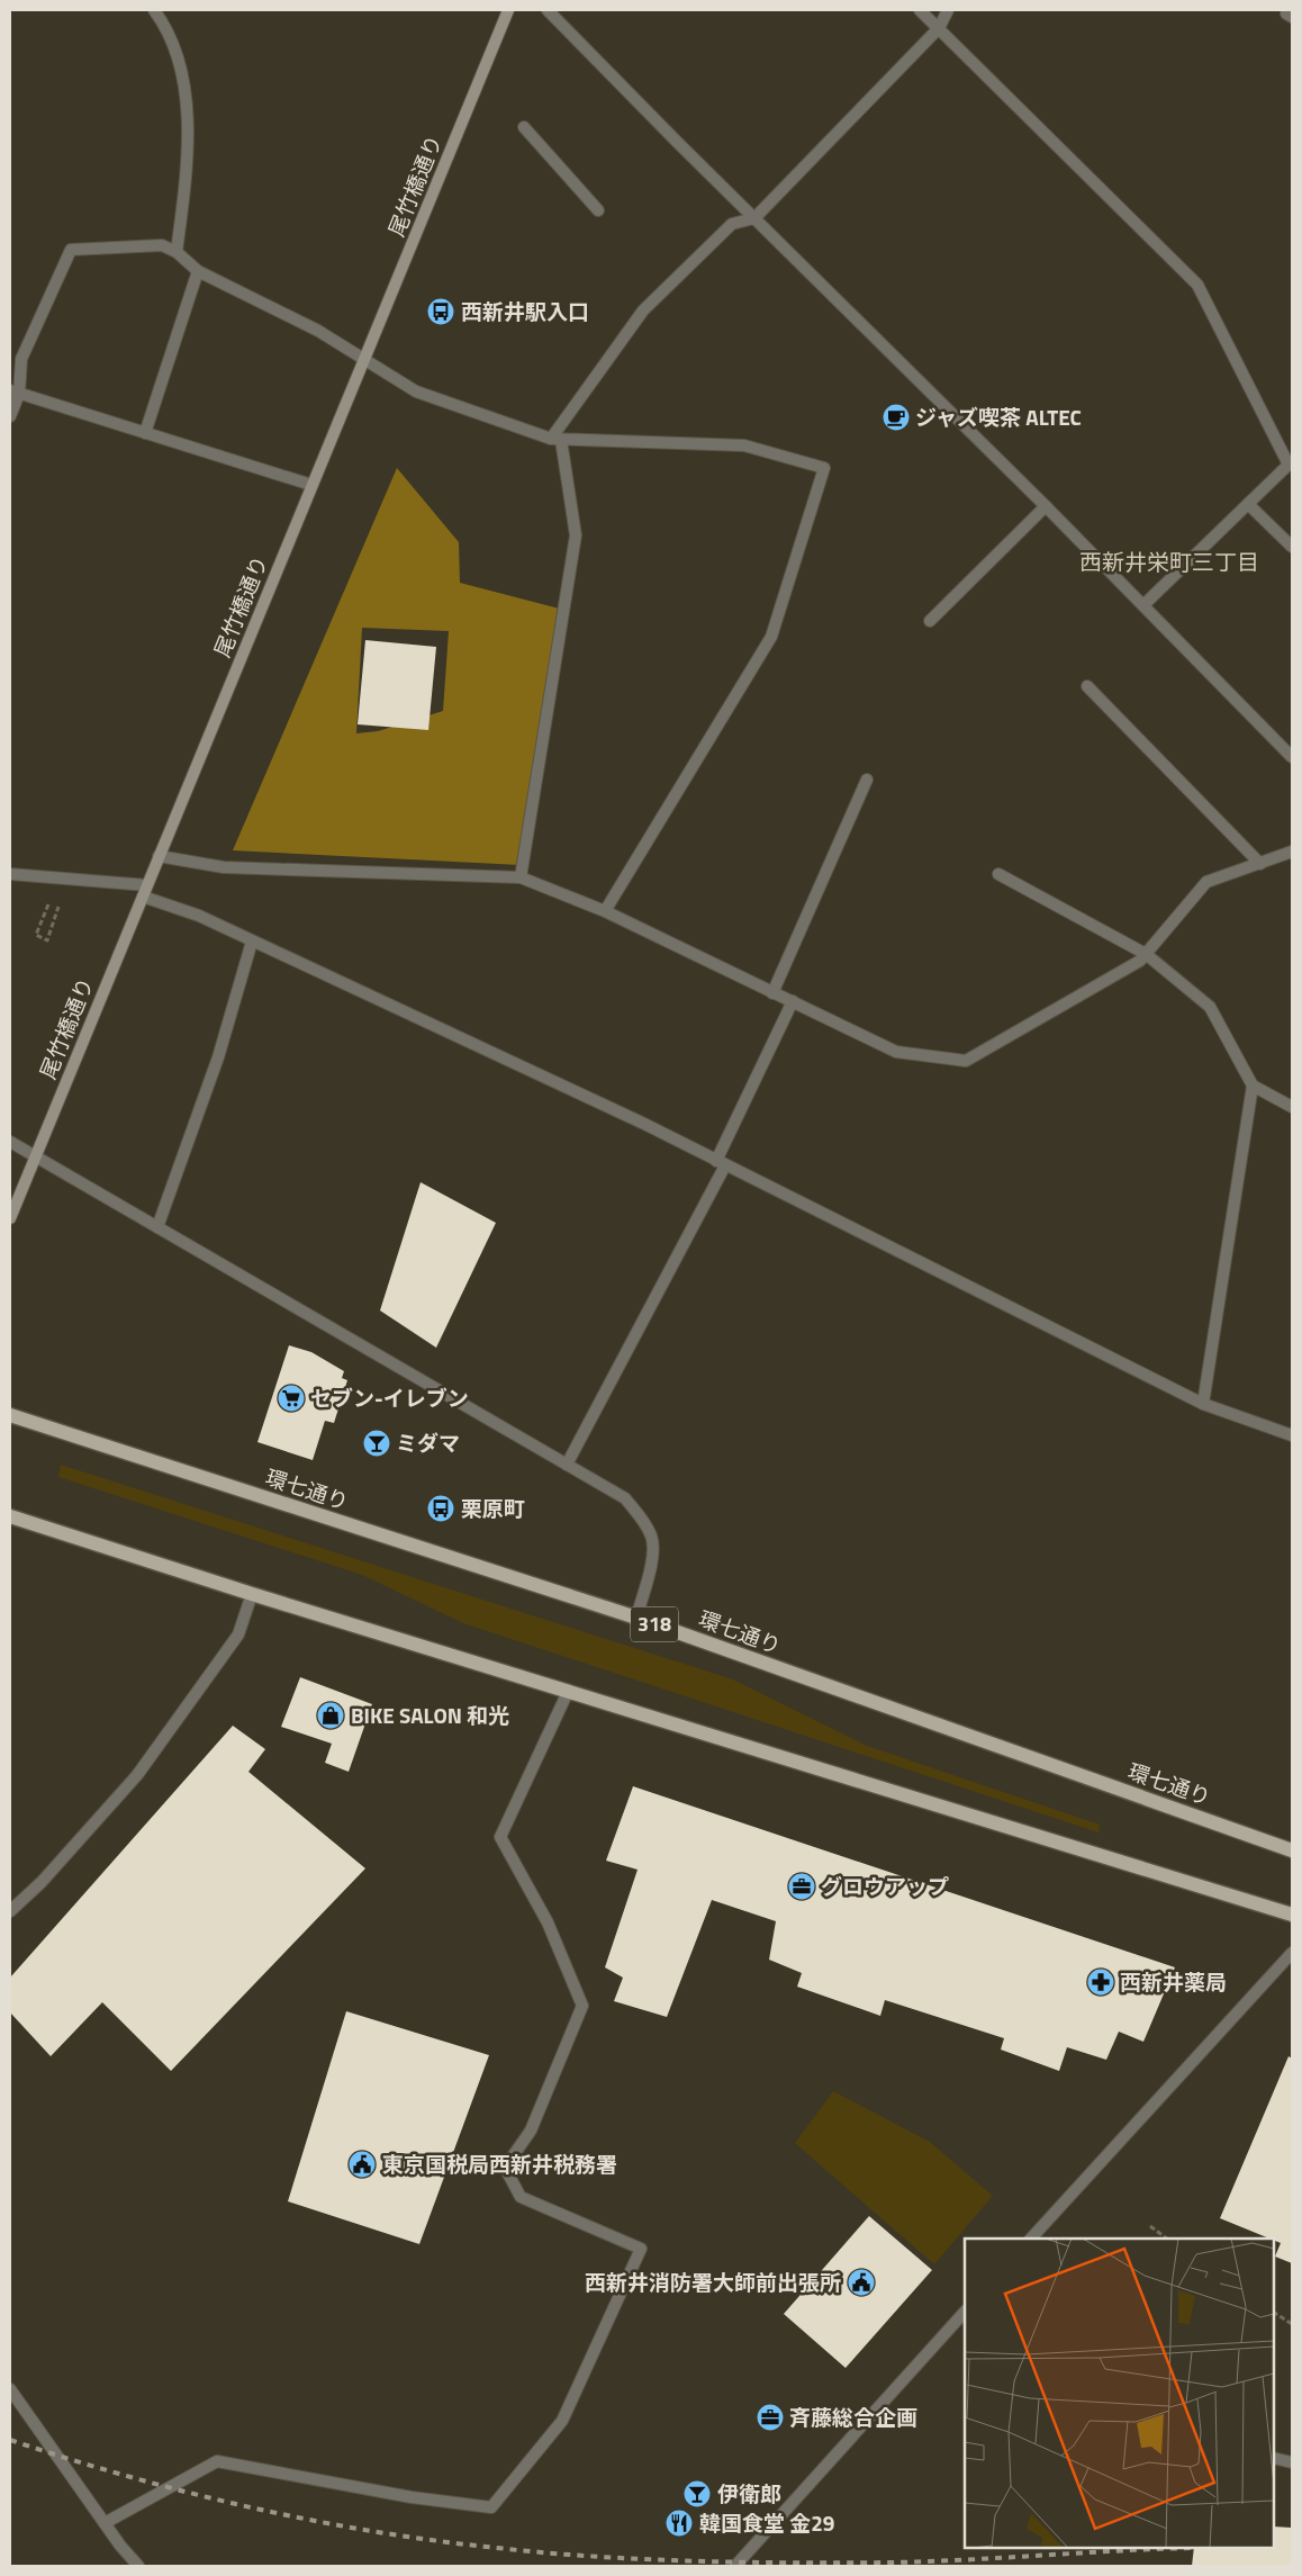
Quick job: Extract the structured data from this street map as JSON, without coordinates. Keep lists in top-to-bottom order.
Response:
{
  "streets": {
    "main road": ["尾竹橋通り", "環七通り", "318"]
  },
  "districts": ["西新井栄町三丁目"],
  "places": {
    "bus stop": ["西新井駅入口", "栗原町"],
    "cafe": ["ジャズ喫茶 ALTEC"],
    "supermarket": ["セブン-イレブン"],
    "bar": ["ミダマ", "伊衛郎"],
    "shop": ["BIKE SALON 和光"],
    "office": ["グロウアップ", "斉藤総合企画"],
    "pharmacy": ["西新井薬局"],
    "public building": ["東京国税局西新井税務署", "西新井消防署大師前出張所"],
    "restaurant": ["韓国食堂 金29"]
  }
}
